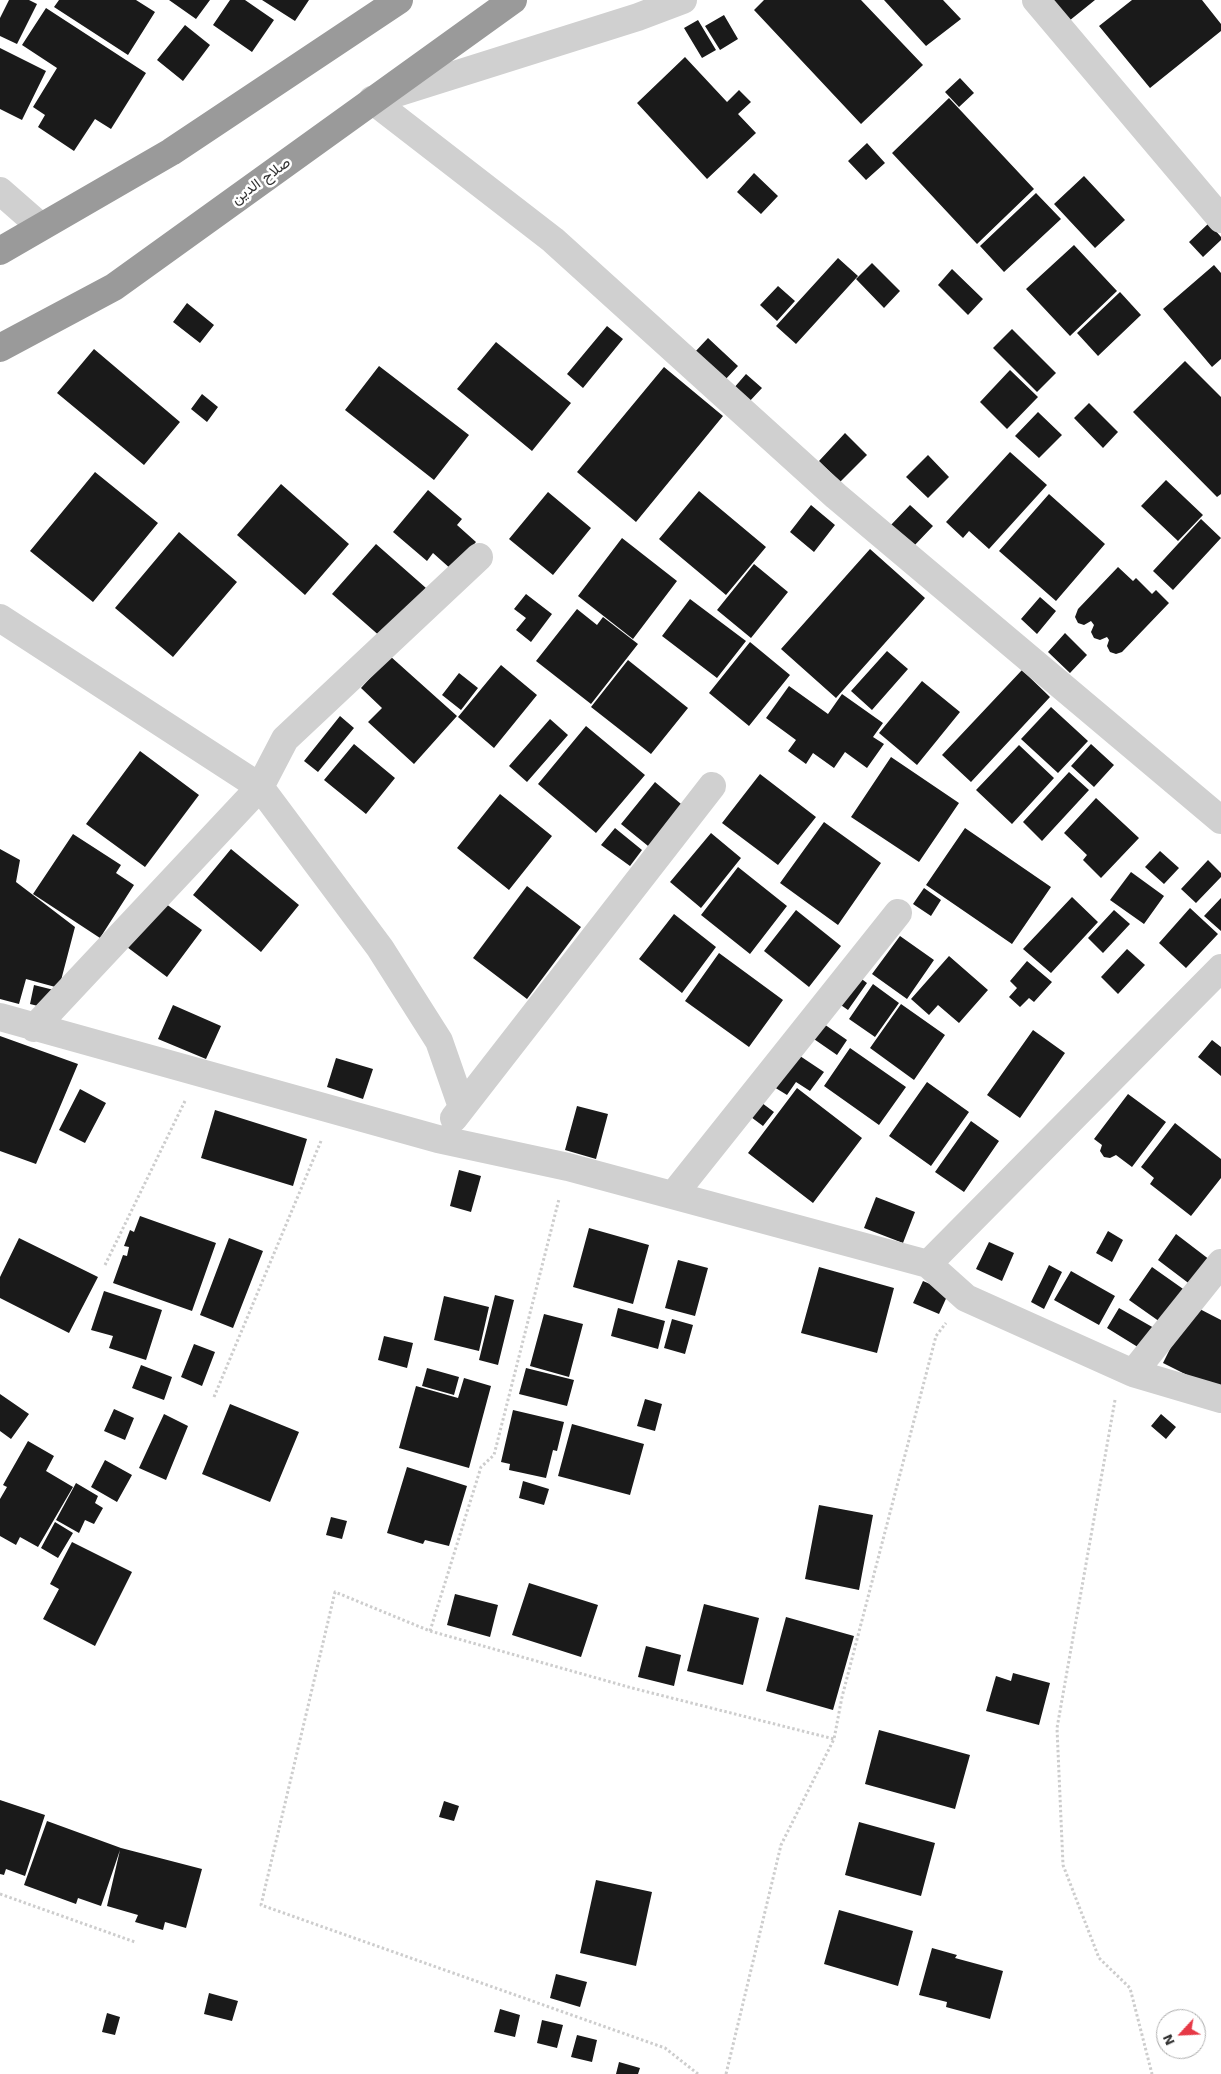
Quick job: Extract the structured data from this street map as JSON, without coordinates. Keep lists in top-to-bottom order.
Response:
{
  "streets": {
    "highway": ["صلاح الدين"]
  },
  "north": "bottom left"
}
